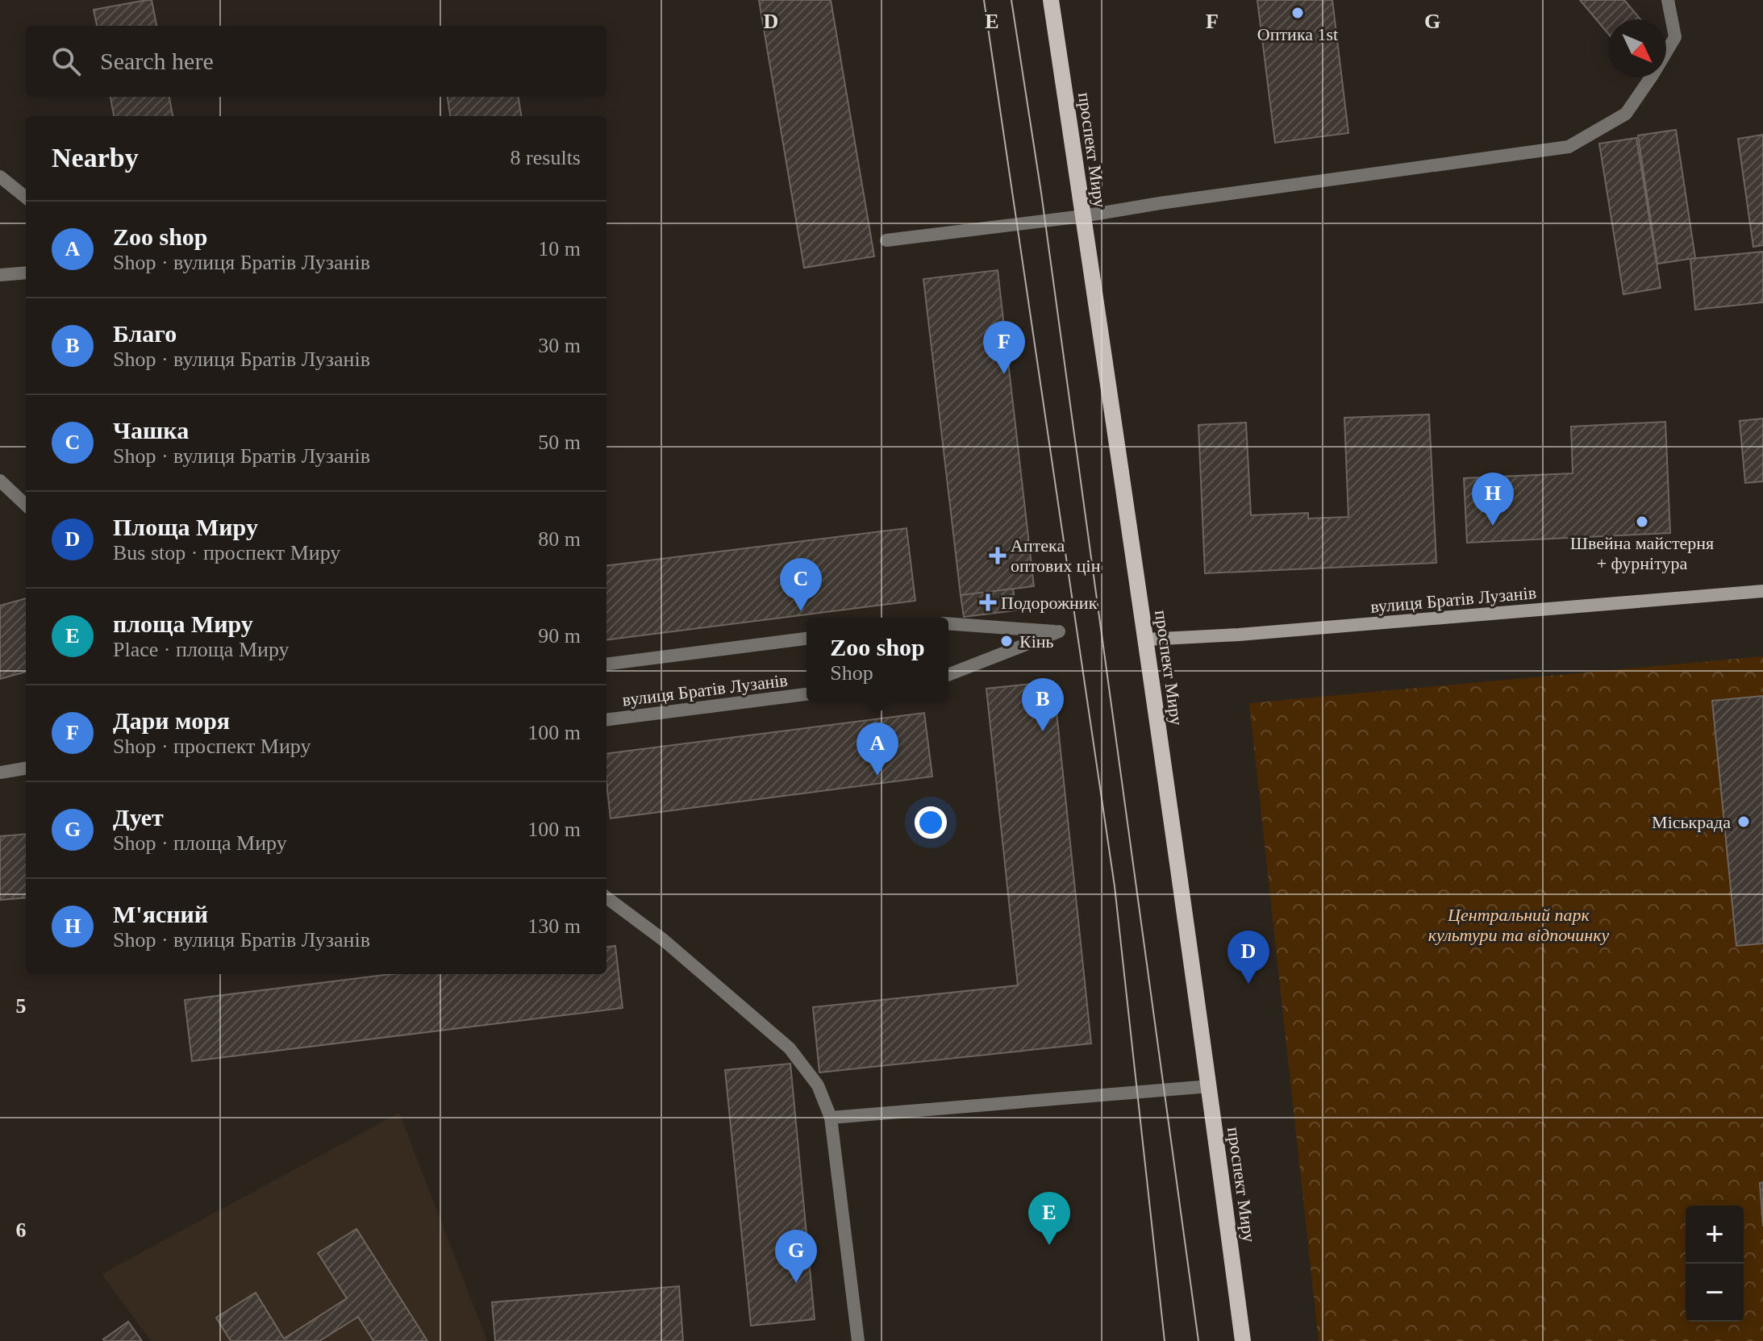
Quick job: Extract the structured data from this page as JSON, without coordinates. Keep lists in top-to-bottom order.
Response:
{
  "streets": {
    "main road": ["проспект Миру", "вулиця Братів Лузанів"]
  },
  "crossings": [
    ["проспект Миру", "вулиця Братів Лузанів"]
  ],
  "parks": ["Центральний парк культури та відпочинку"],
  "places": {
    "other": [
      "Оптика 1st",
      "Швейна майстерня + фурнітура",
      "Кінь",
      "Міськрада"
    ],
    "health": ["Аптека оптових цін", "Подорожник"]
  },
  "north": "bottom right",
  "page": {
    "search": "Search here",
    "heading": ["Nearby", "8 results"],
    "list": [
      {
        "mark": "A",
        "name": "Zoo shop",
        "note": "Shop · вулиця Братів Лузанів",
        "value": "10 m"
      },
      {
        "mark": "B",
        "name": "Благо",
        "note": "Shop · вулиця Братів Лузанів",
        "value": "30 m"
      },
      {
        "mark": "C",
        "name": "Чашка",
        "note": "Shop · вулиця Братів Лузанів",
        "value": "50 m"
      },
      {
        "mark": "D",
        "name": "Площа Миру",
        "note": "Bus stop · проспект Миру",
        "value": "80 m"
      },
      {
        "mark": "E",
        "name": "площа Миру",
        "note": "Place · площа Миру",
        "value": "90 m"
      },
      {
        "mark": "F",
        "name": "Дари моря",
        "note": "Shop · проспект Миру",
        "value": "100 m"
      },
      {
        "mark": "G",
        "name": "Дует",
        "note": "Shop · площа Миру",
        "value": "100 m"
      },
      {
        "mark": "H",
        "name": "М'ясний",
        "note": "Shop · вулиця Братів Лузанів",
        "value": "130 m"
      }
    ],
    "pins": [
      "F",
      "H",
      "C",
      "B",
      "A",
      "D",
      "E",
      "G"
    ],
    "popup": ["Zoo shop", "Shop"],
    "map_buttons": ["+", "−"]
  },
  "grid": {
    "columns": [
      "D",
      "E",
      "F",
      "G"
    ],
    "rows": ["5", "6"]
  }
}
